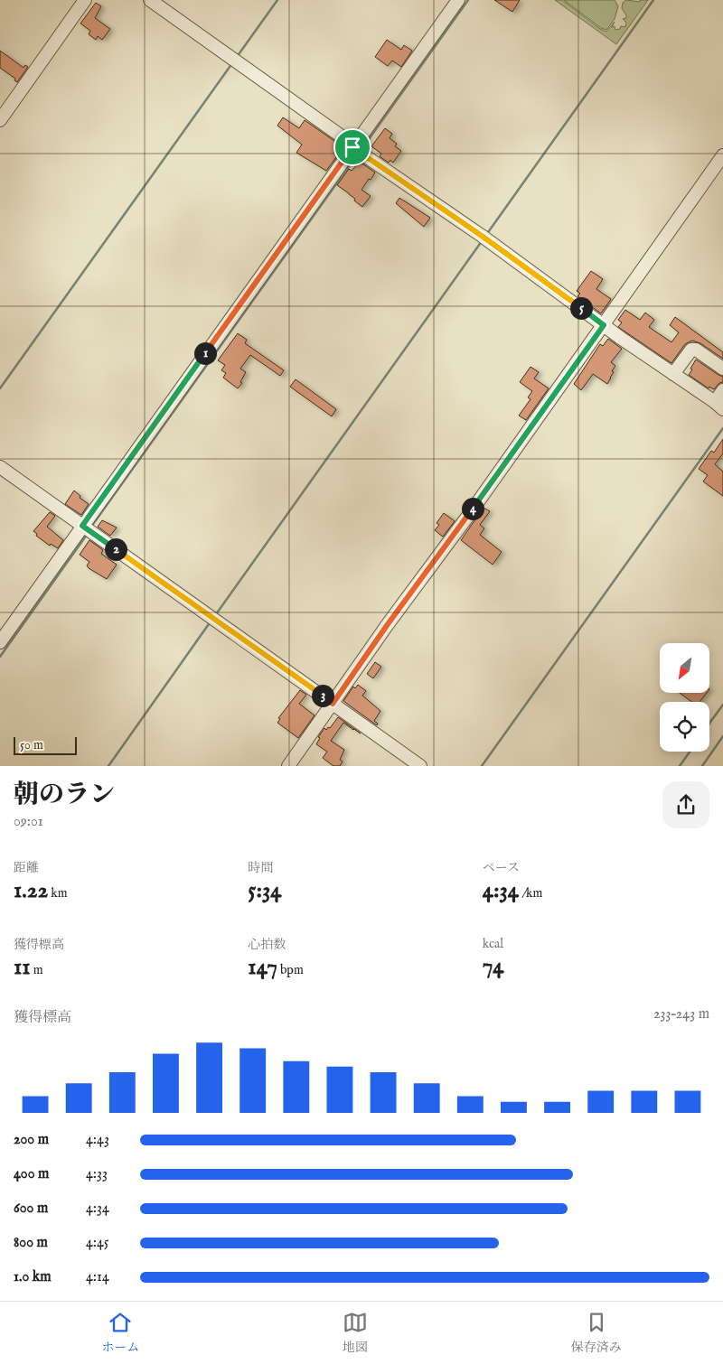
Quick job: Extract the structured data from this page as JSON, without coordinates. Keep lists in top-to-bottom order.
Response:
{
  "scale_bar": "50 m",
  "north": "bottom left",
  "page": {
    "pins": [
      "5",
      "1",
      "4",
      "2",
      "3"
    ],
    "scale": "50 m",
    "heading": ["朝のラン", "09:01"],
    "stats": [
      ["距離", "1.22 km"],
      ["時間", "5:34"],
      ["ペース", "4:34 /km"],
      ["獲得標高", "11 m"],
      ["心拍数", "147 bpm"],
      ["kcal", "74"]
    ],
    "chart": ["獲得標高", "233–243 m"],
    "list": [
      {
        "name": "200 m",
        "note": "4:43"
      },
      {
        "name": "400 m",
        "note": "4:33"
      },
      {
        "name": "600 m",
        "note": "4:34"
      },
      {
        "name": "800 m",
        "note": "4:45"
      },
      {
        "name": "1.0 km",
        "note": "4:14"
      }
    ],
    "tabs": ["ホーム", "地図", "保存済み"]
  }
}
